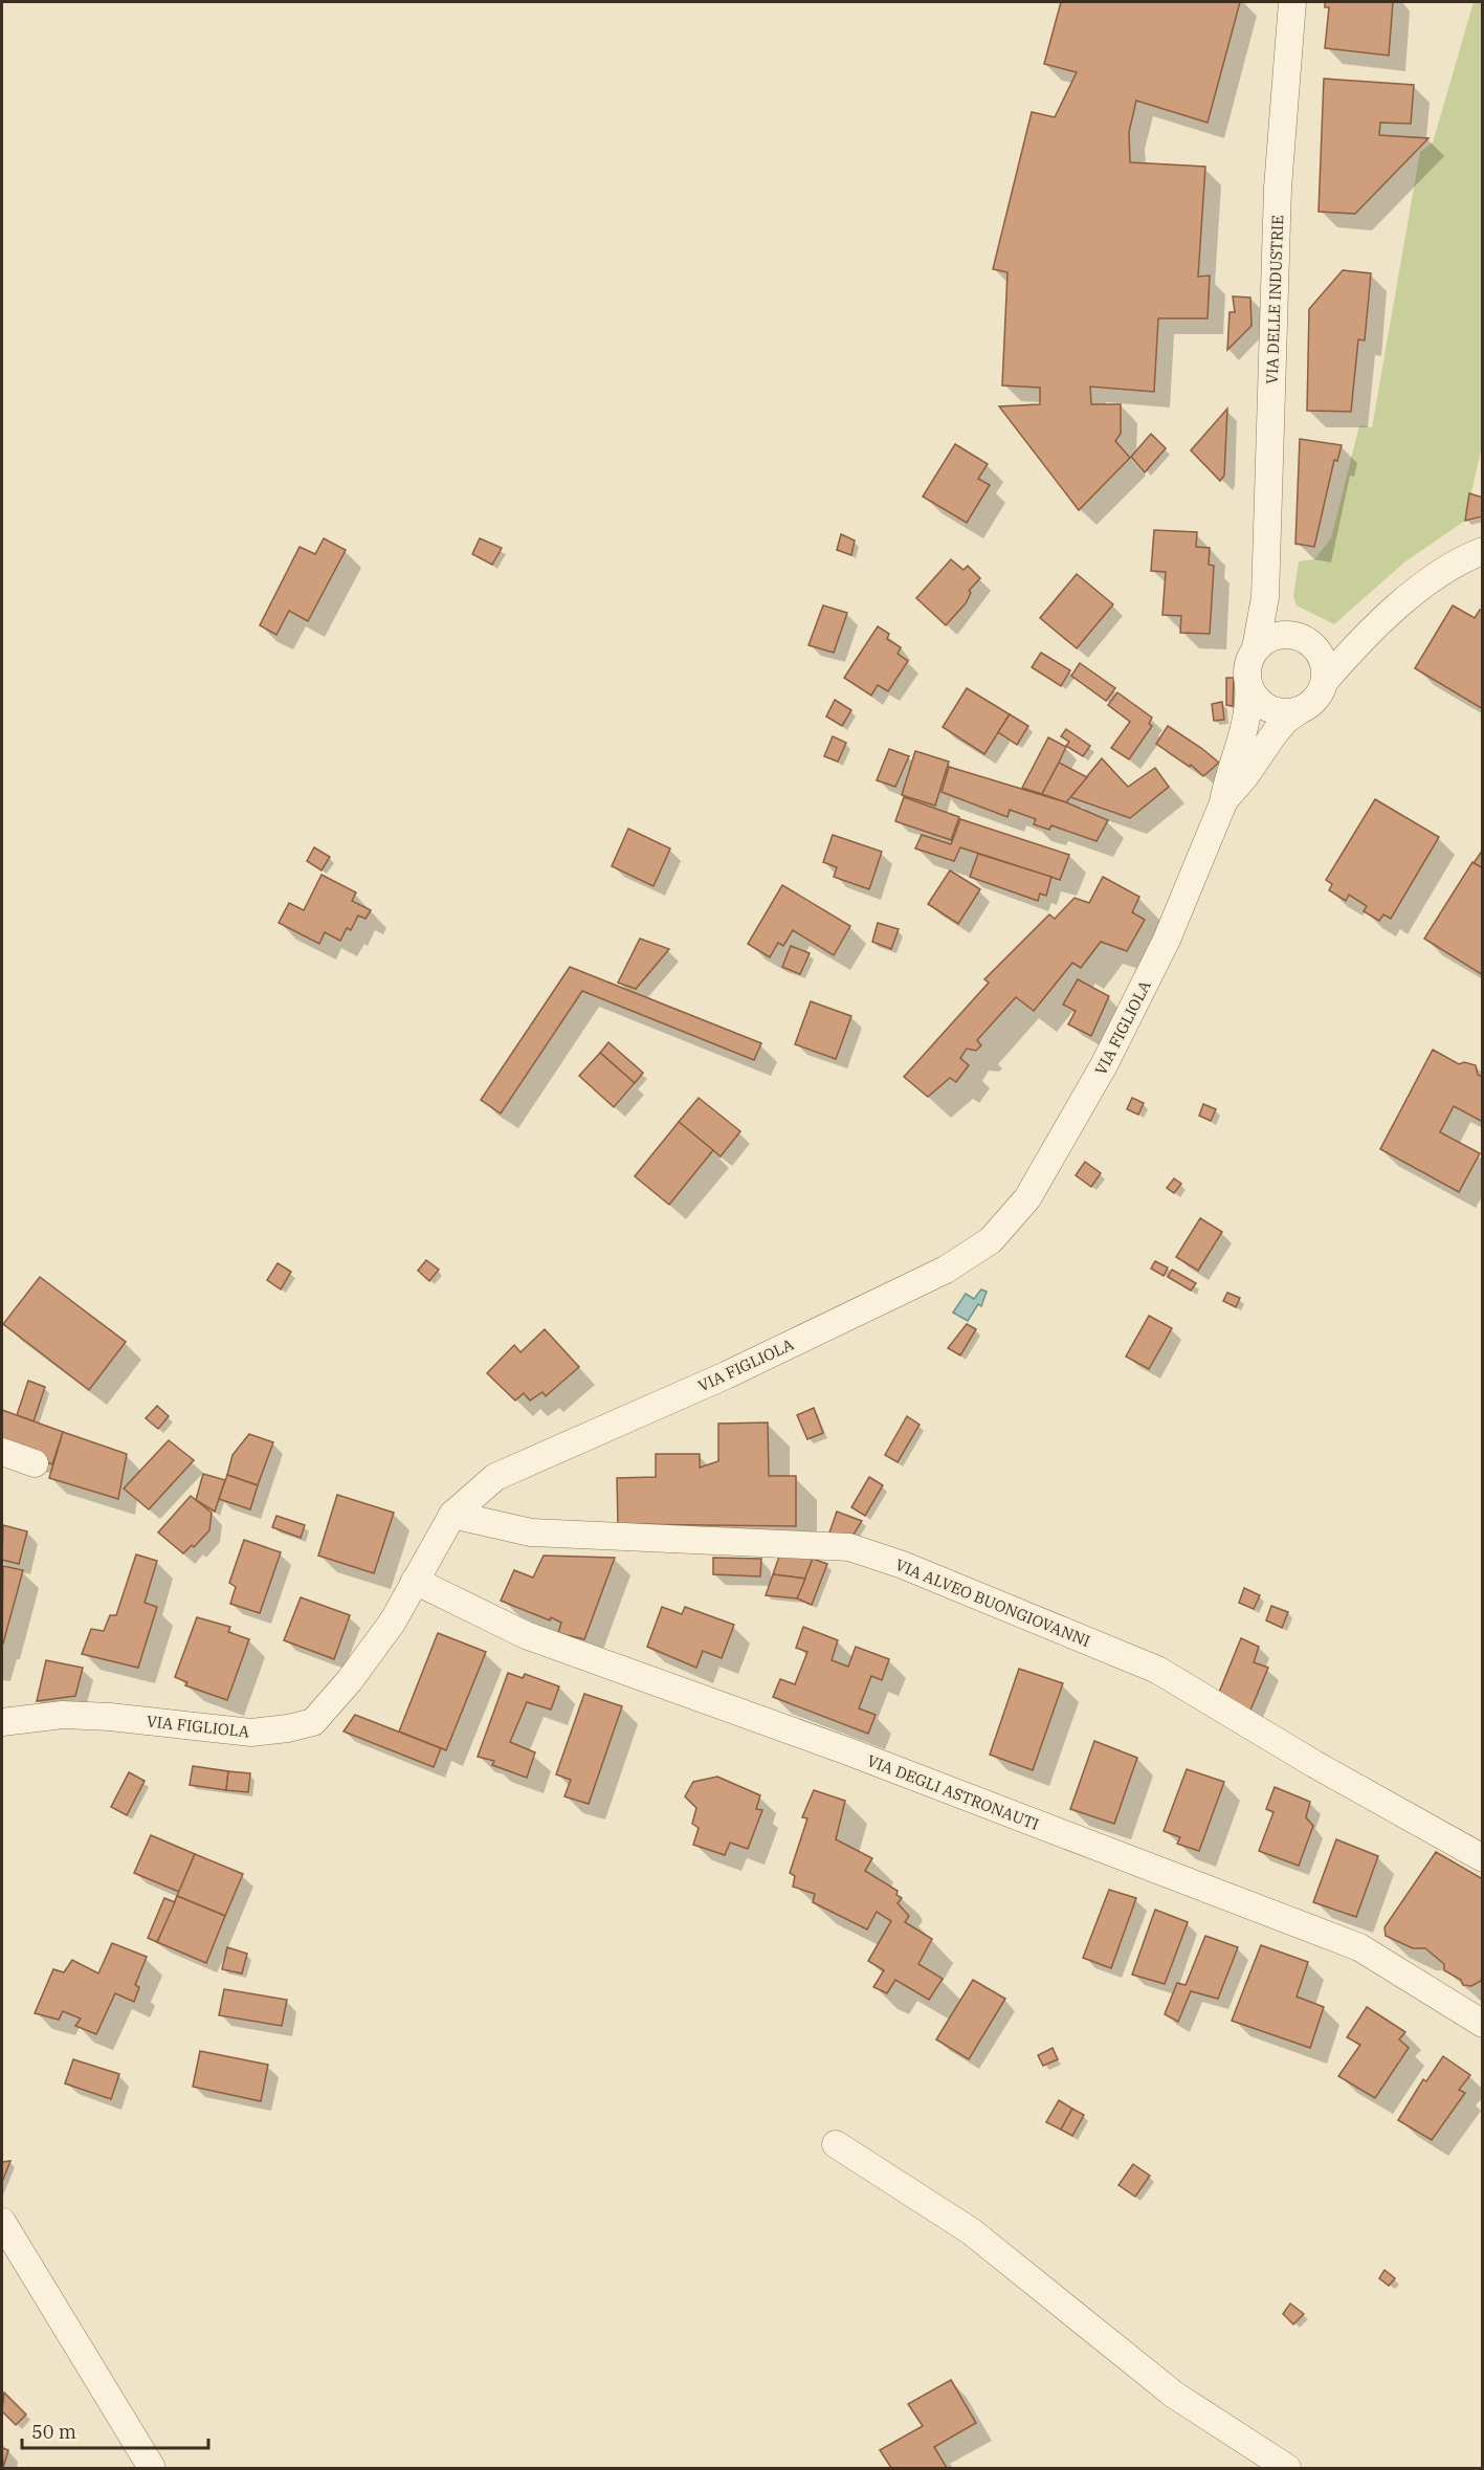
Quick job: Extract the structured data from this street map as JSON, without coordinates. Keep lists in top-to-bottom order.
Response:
{
  "streets": {
    "street": [
      "VIA DELLE INDUSTRIE",
      "VIA FIGLIOLA",
      "VIA ALVEO BUONGIOVANNI",
      "VIA DEGLI ASTRONAUTI"
    ]
  },
  "crossings": [
    ["VIA DELLE INDUSTRIE", "VIA FIGLIOLA"],
    ["VIA FIGLIOLA", "VIA ALVEO BUONGIOVANNI"],
    ["VIA FIGLIOLA", "VIA DEGLI ASTRONAUTI"]
  ],
  "scale_bar": "50 m"
}
